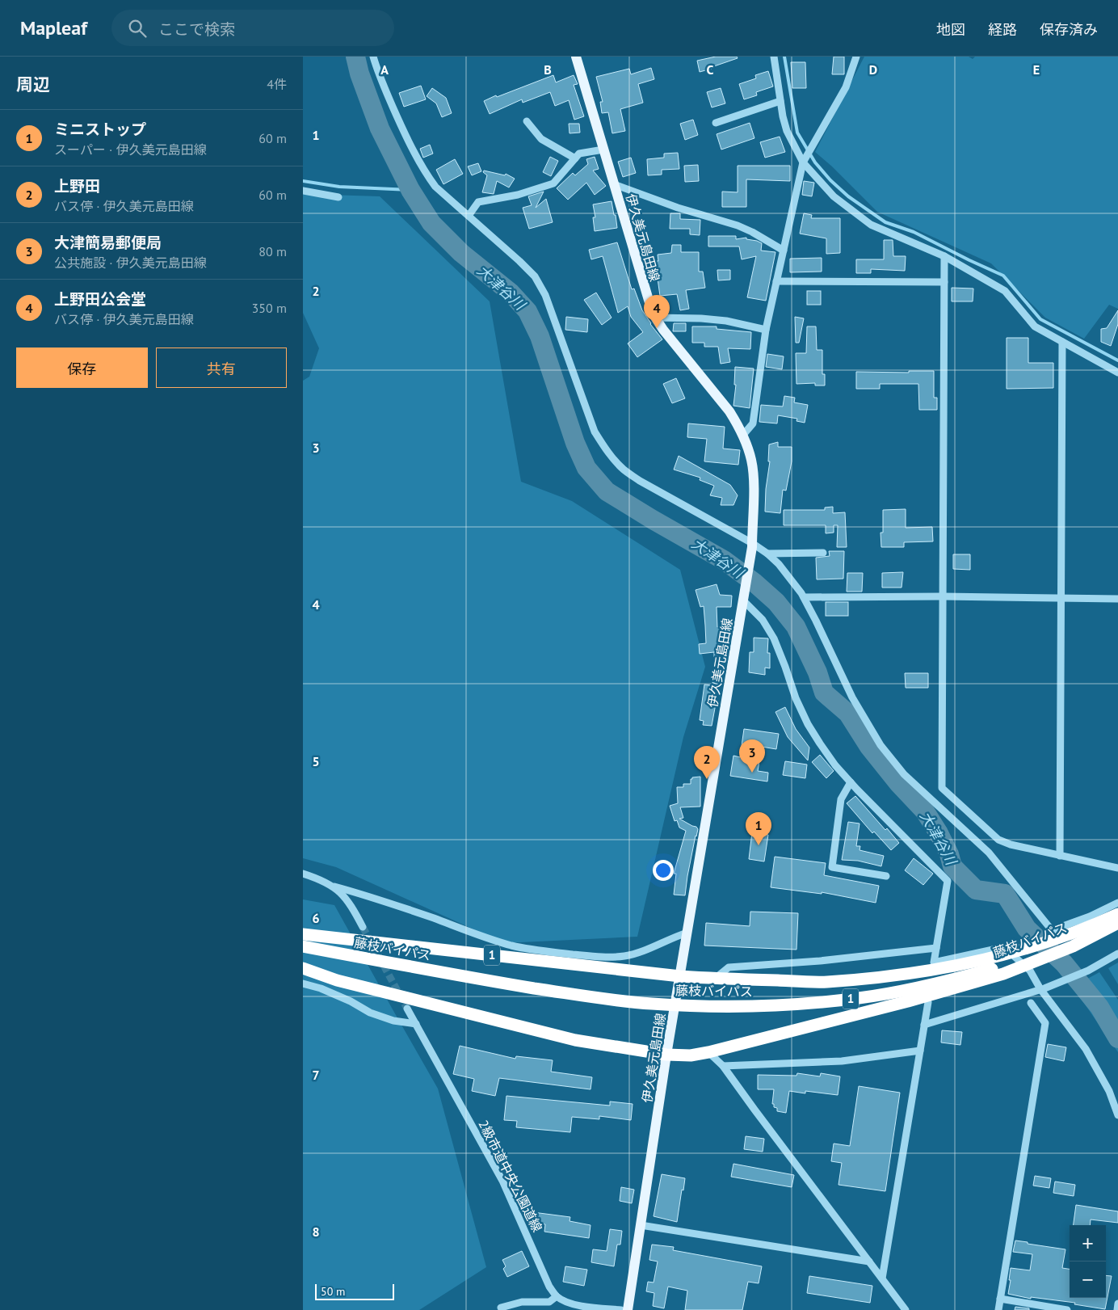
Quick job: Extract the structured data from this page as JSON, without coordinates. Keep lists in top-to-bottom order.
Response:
{
  "streets": {
    "highway": ["藤枝バイパス", "1"],
    "main road": ["伊久美元島田線"],
    "street": ["2級市道中央公園道線"]
  },
  "crossings": [
    ["伊久美元島田線", "1"],
    ["藤枝バイパス", "1"]
  ],
  "water": ["大津谷川"],
  "scale_bar": "50 m",
  "page": {
    "header": "Mapleaf",
    "search": "ここで検索",
    "nav": ["地図", "経路", "保存済み"],
    "heading": ["周辺", "4件"],
    "list": [
      {
        "mark": "1",
        "name": "ミニストップ",
        "note": "スーパー · 伊久美元島田線",
        "value": "60 m"
      },
      {
        "mark": "2",
        "name": "上野田",
        "note": "バス停 · 伊久美元島田線",
        "value": "60 m"
      },
      {
        "mark": "3",
        "name": "大津簡易郵便局",
        "note": "公共施設 · 伊久美元島田線",
        "value": "80 m"
      },
      {
        "mark": "4",
        "name": "上野田公会堂",
        "note": "バス停 · 伊久美元島田線",
        "value": "350 m"
      }
    ],
    "pins": [
      "4",
      "3",
      "2",
      "1"
    ],
    "buttons": ["保存", "共有"],
    "map_buttons": ["+", "−"],
    "scale": "50 m"
  },
  "grid": {
    "columns": [
      "A",
      "B",
      "C",
      "D",
      "E"
    ],
    "rows": [
      "1",
      "2",
      "3",
      "4",
      "5",
      "6",
      "7",
      "8"
    ]
  }
}
